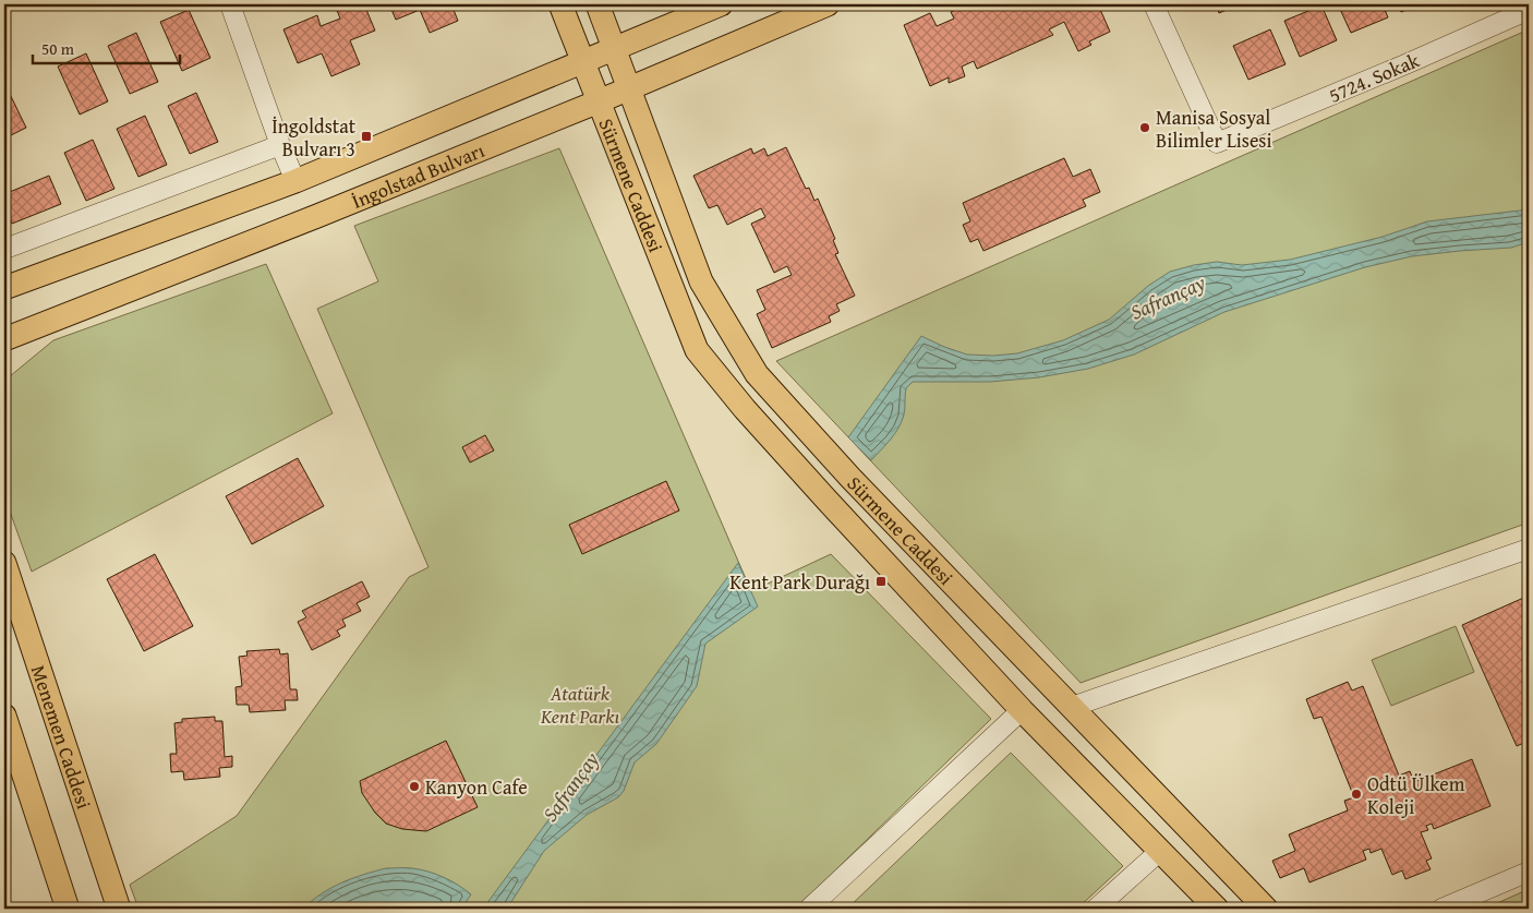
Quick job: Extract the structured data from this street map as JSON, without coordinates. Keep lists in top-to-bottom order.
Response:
{
  "streets": {
    "main road": ["İngolstad Bulvarı", "Sürmene Caddesi", "Menemen Caddesi"],
    "street": ["5724. Sokak"]
  },
  "crossings": [
    ["İngolstad Bulvarı", "Sürmene Caddesi"]
  ],
  "water": ["Safrançay"],
  "parks": ["Atatürk Kent Parkı"],
  "places": {
    "other": ["Manisa Sosyal Bilimler Lisesi", "Kanyon Cafe", "Odtü Ülkem Koleji"],
    "transit": ["İngoldstat Bulvarı 3", "Kent Park Durağı"]
  },
  "scale_bar": "50 m"
}
